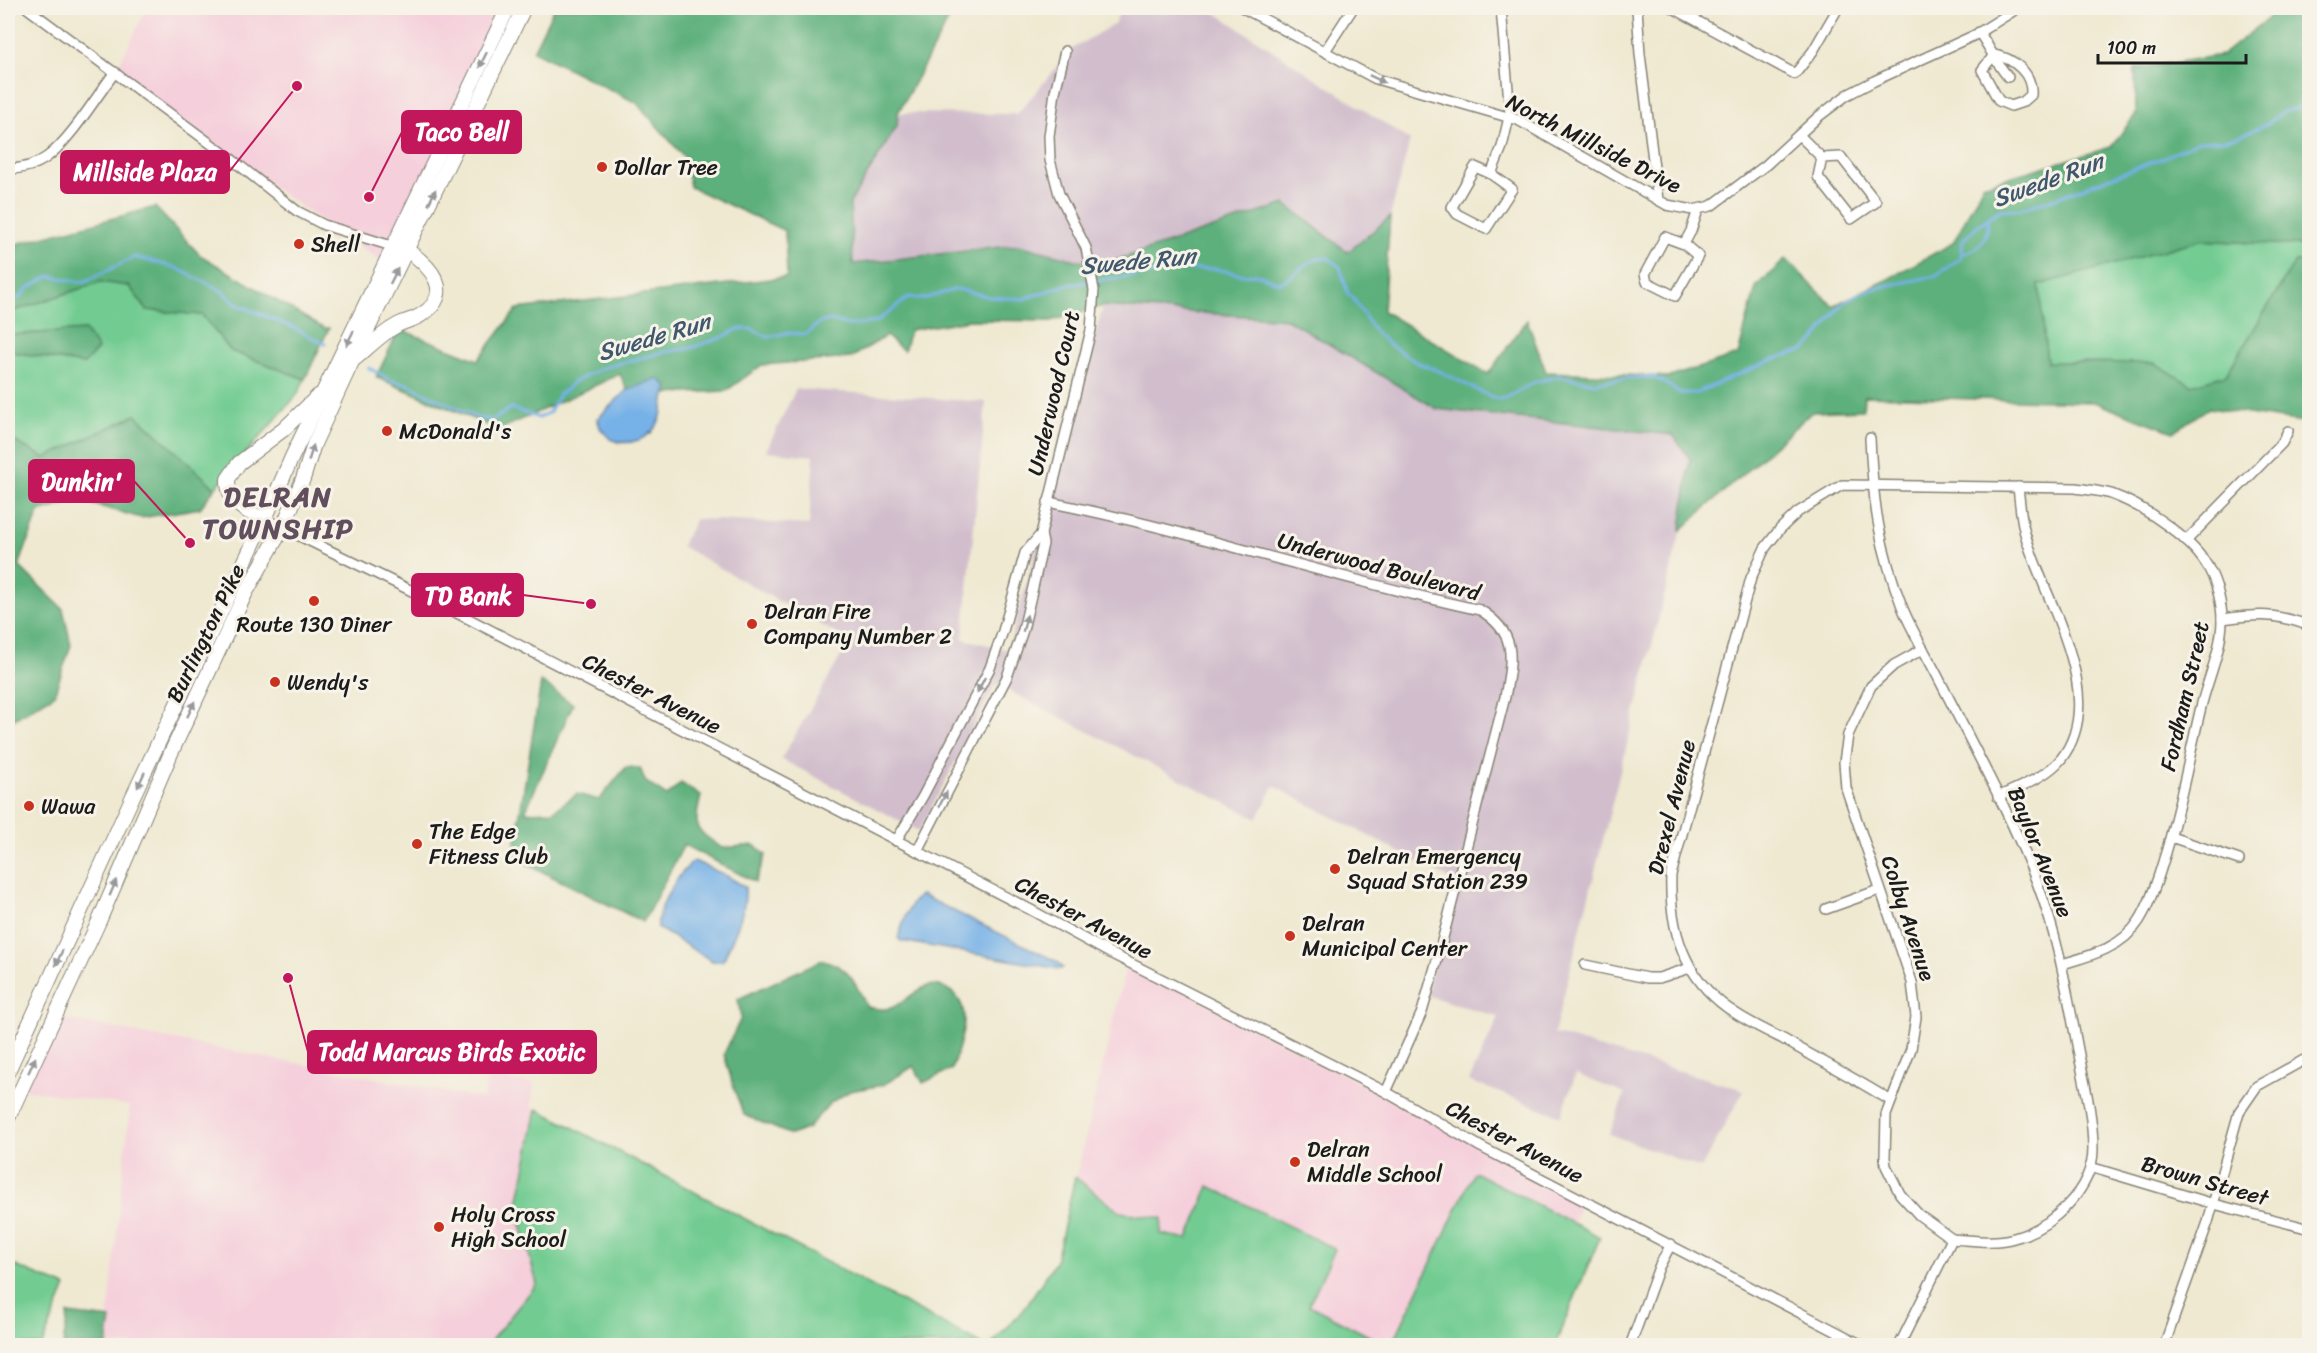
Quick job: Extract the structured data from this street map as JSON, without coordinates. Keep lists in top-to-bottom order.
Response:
{
  "streets": {
    "highway": ["Burlington Pike"],
    "street": [
      "North Millside Drive",
      "Underwood Court",
      "Underwood Boulevard",
      "Chester Avenue",
      "Fordham Street",
      "Drexel Avenue",
      "Baylor Avenue",
      "Colby Avenue",
      "Brown Street"
    ]
  },
  "crossings": [
    ["Underwood Court", "Underwood Boulevard"],
    ["Underwood Boulevard", "Chester Avenue"],
    ["Burlington Pike", "Chester Avenue"],
    ["Fordham Street", "Drexel Avenue"],
    ["Fordham Street", "Baylor Avenue"],
    ["Drexel Avenue", "Baylor Avenue"],
    ["Drexel Avenue", "Colby Avenue"],
    ["Baylor Avenue", "Colby Avenue"],
    ["Baylor Avenue", "Brown Street"]
  ],
  "one_way": ["North Millside Drive"],
  "districts": ["DELRAN TOWNSHIP"],
  "water": ["Swede Run"],
  "places": [
    "Millside Plaza",
    "Dollar Tree",
    "Taco Bell",
    "Shell",
    "McDonald's",
    "Dunkin'",
    "Route 130 Diner",
    "TD Bank",
    "Delran Fire Company Number 2",
    "Wendy's",
    "Wawa",
    "The Edge Fitness Club",
    "Delran Emergency Squad Station 239",
    "Delran Municipal Center",
    "Todd Marcus Birds Exotic",
    "Delran Middle School",
    "Holy Cross High School"
  ],
  "scale_bar": "100 m"
}
